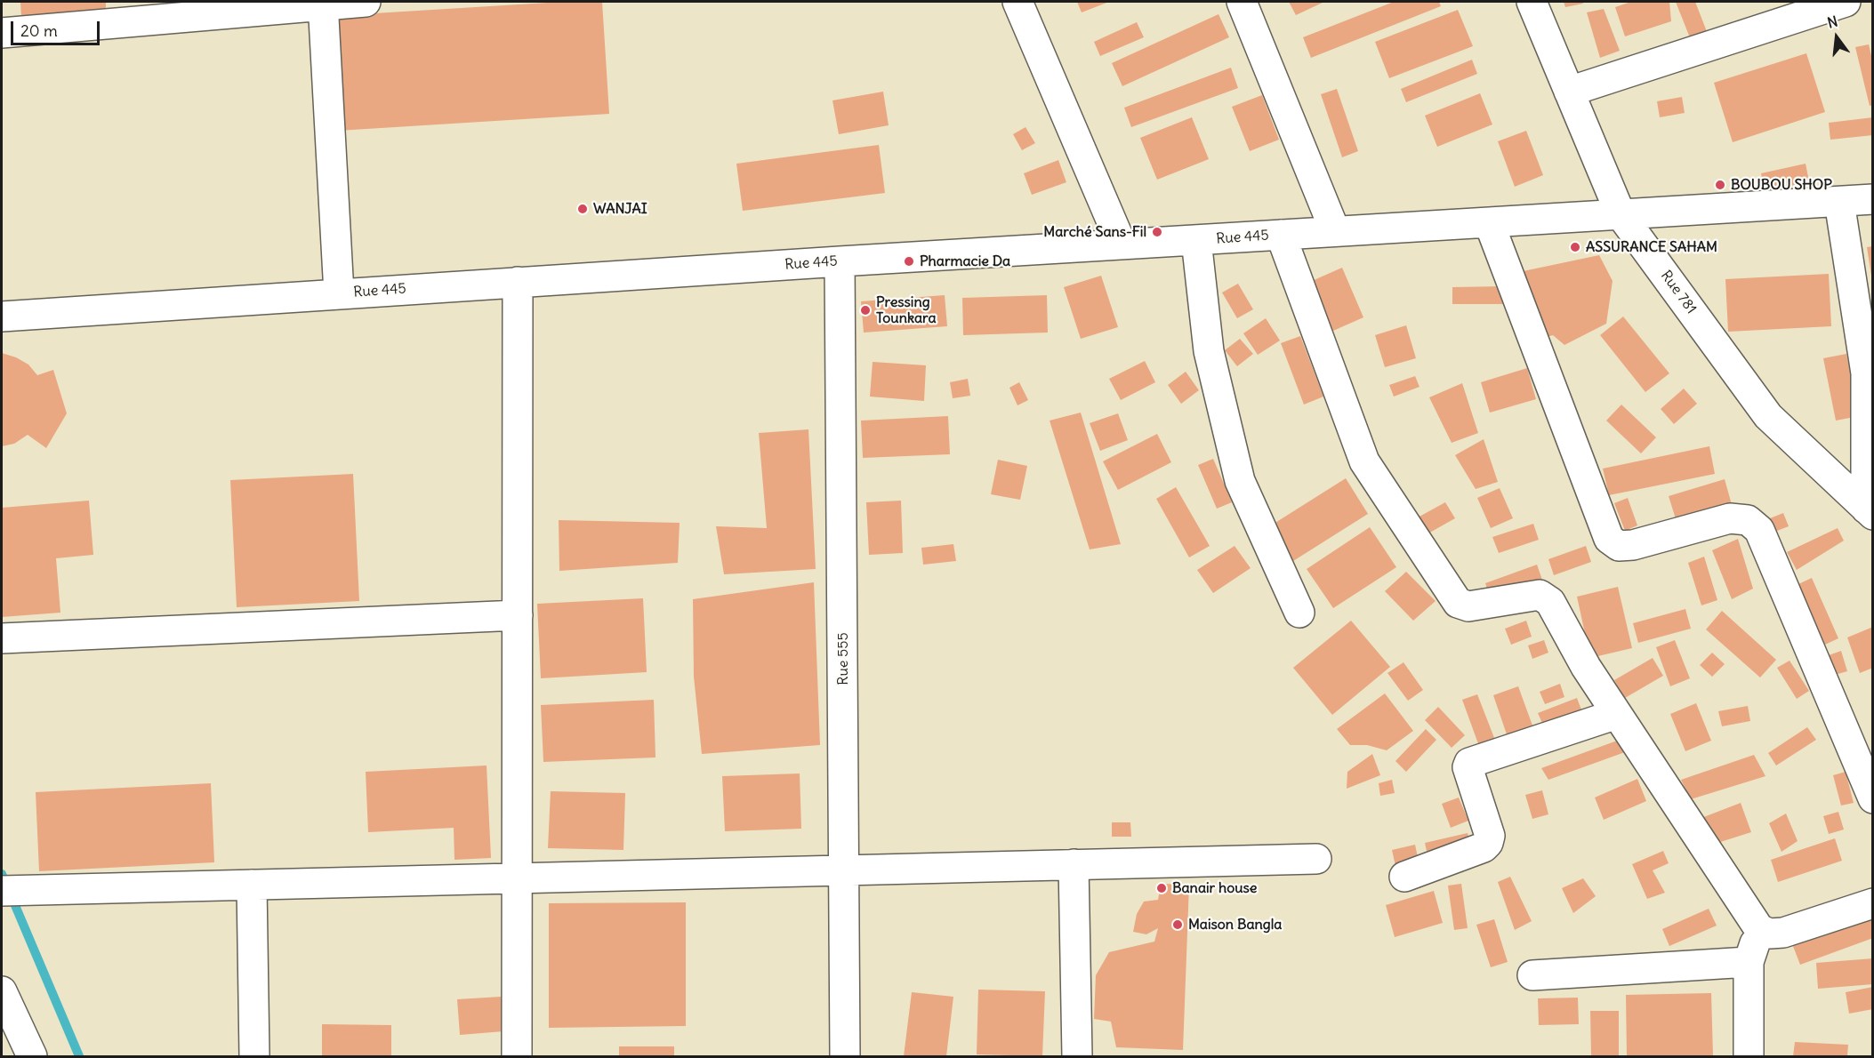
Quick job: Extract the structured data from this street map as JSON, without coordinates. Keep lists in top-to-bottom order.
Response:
{
  "streets": {
    "street": ["Rue 445", "Rue 781", "Rue 555"]
  },
  "crossings": [
    ["Rue 445", "Rue 781"],
    ["Rue 445", "Rue 555"]
  ],
  "places": [
    "BOUBOU SHOP",
    "WANJAI",
    "Marché Sans-Fil",
    "ASSURANCE SAHAM",
    "Pharmacie Da",
    "Pressing Tounkara",
    "Banair house",
    "Maison Bangla"
  ],
  "scale_bar": "20 m",
  "north": "top"
}
